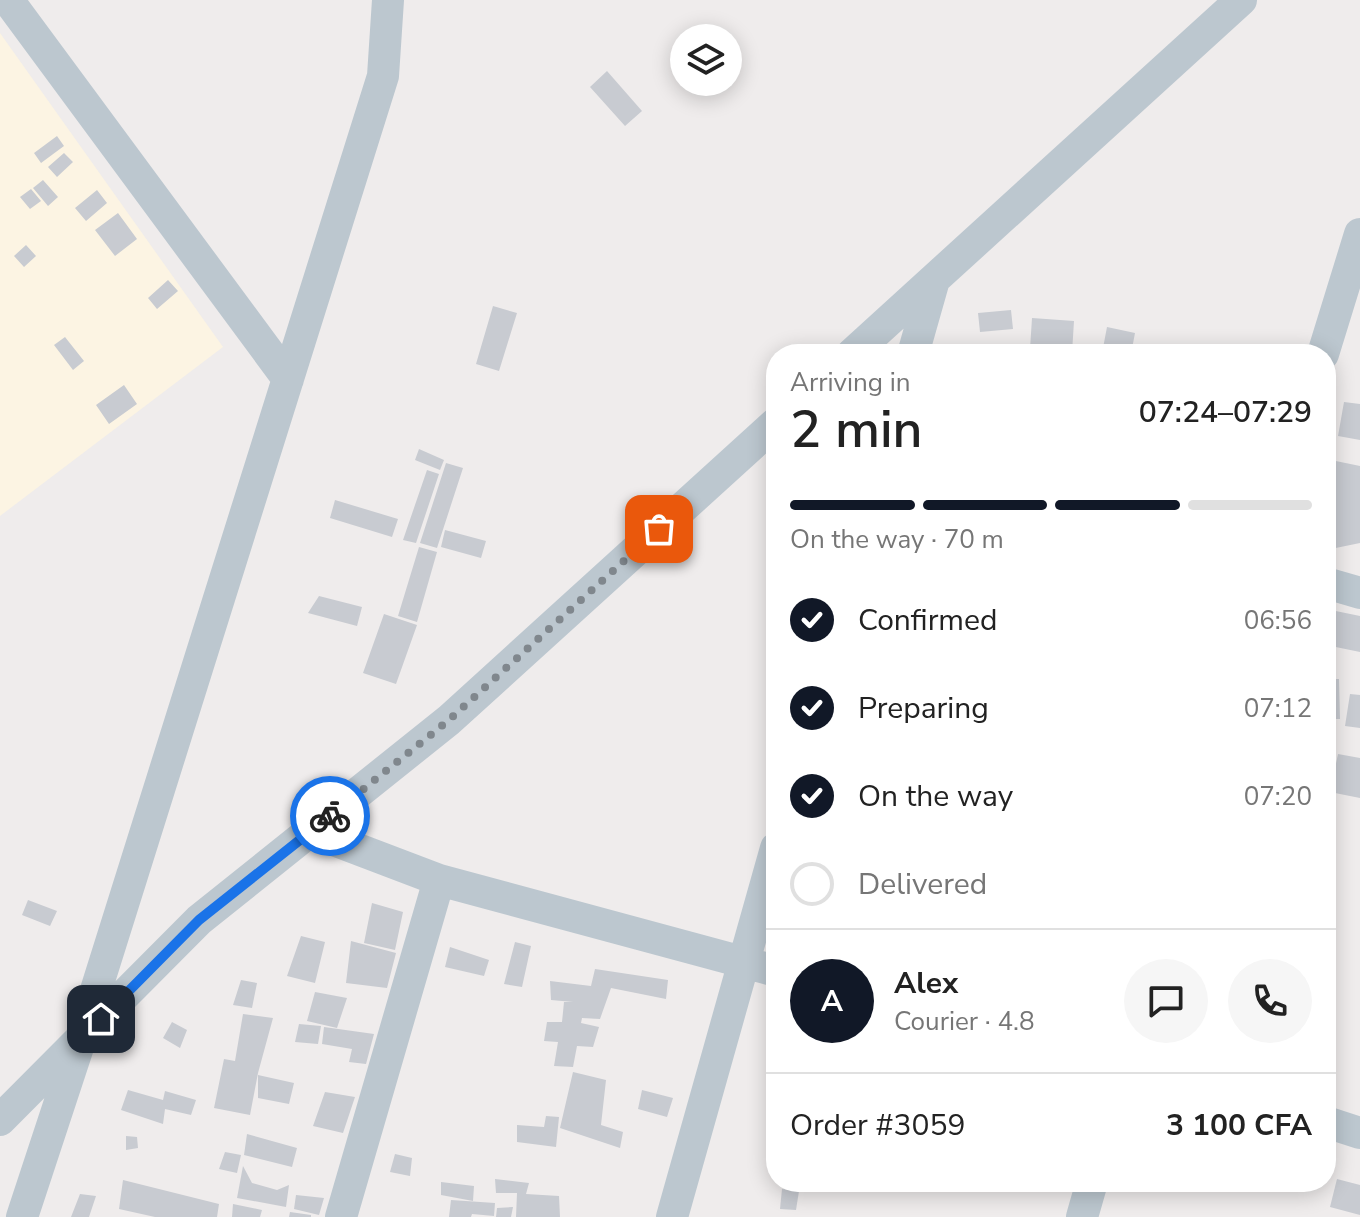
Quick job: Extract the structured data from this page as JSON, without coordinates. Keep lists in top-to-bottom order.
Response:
{
  "page": {
    "heading": ["2 min", "Arriving in", "07:24–07:29"],
    "panel": [
      "Alex",
      "Courier · 4.8",
      "Order #3059",
      "3 100 CFA"
    ],
    "bar": "On the way · 70 m",
    "list": [
      ["Confirmed", "06:56"],
      ["Preparing", "07:12"],
      ["On the way", "07:20"],
      "Delivered"
    ],
    "round": "A"
  }
}
